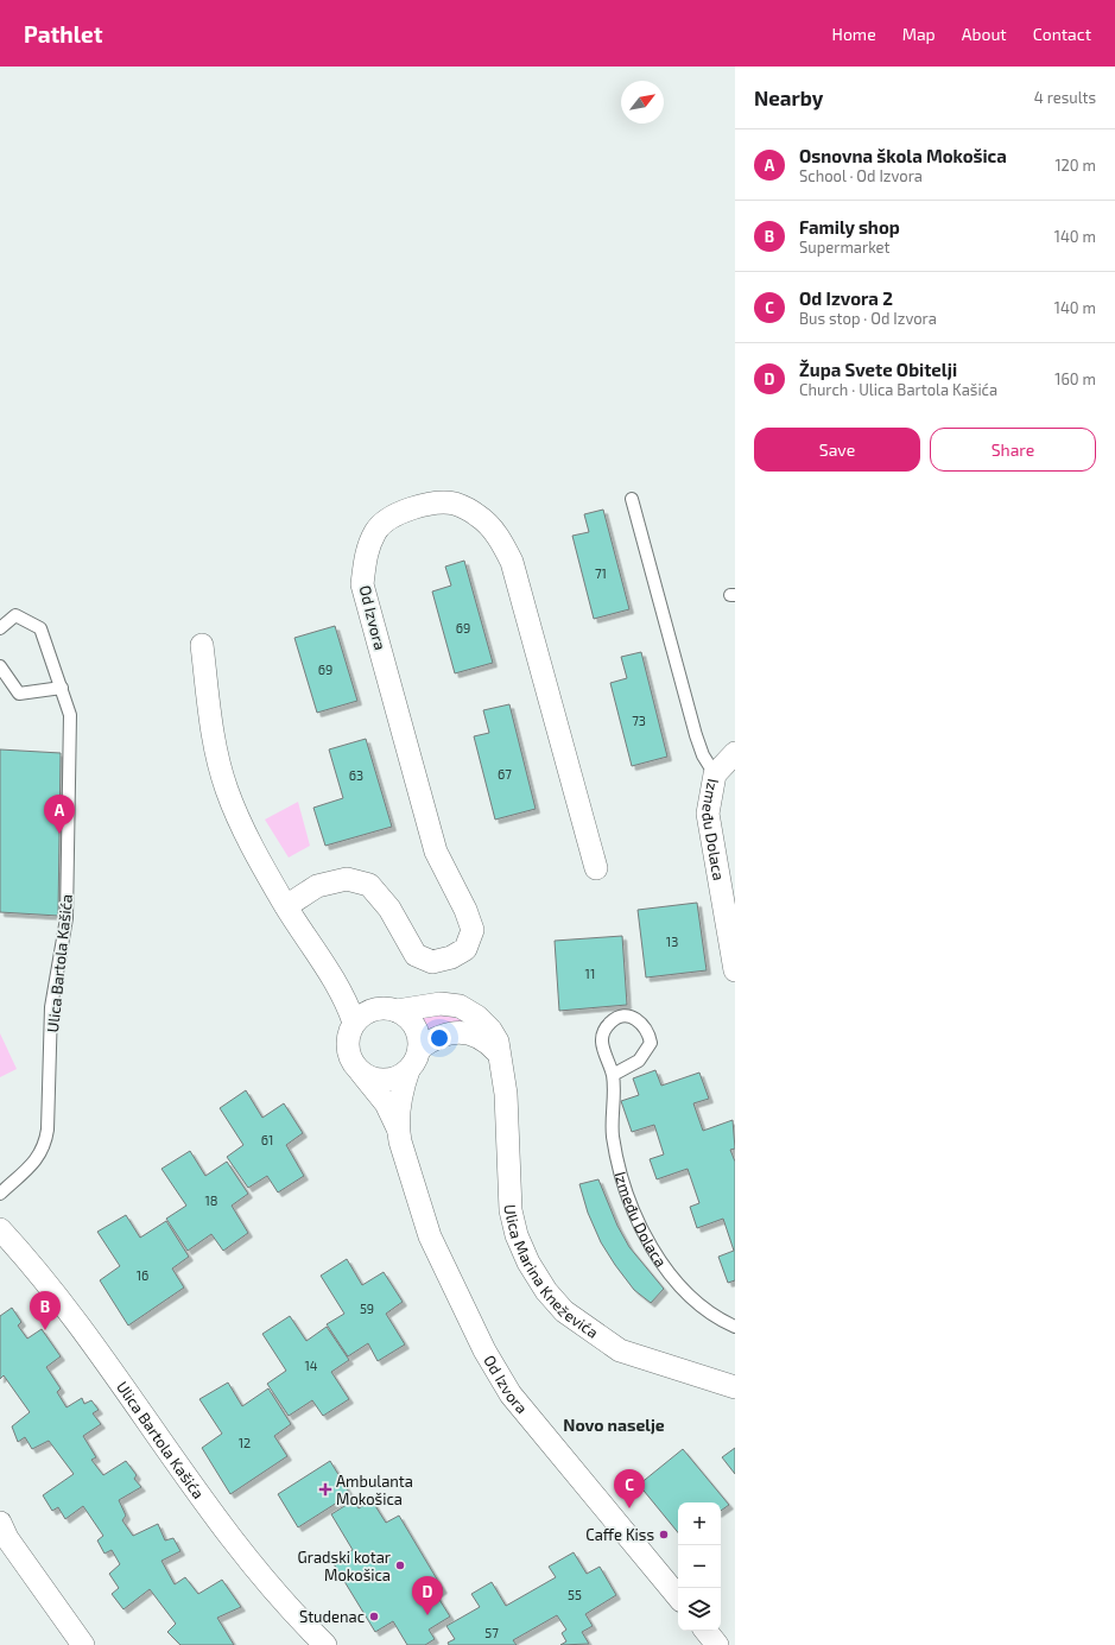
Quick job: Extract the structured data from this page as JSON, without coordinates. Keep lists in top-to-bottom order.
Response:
{
  "streets": {
    "street": [
      "Od Izvora",
      "Između Dolaca",
      "Ulica Bartola Kašića",
      "Ulica Marina Kneževića"
    ]
  },
  "crossings": [
    ["Od Izvora", "Ulica Marina Kneževića"]
  ],
  "districts": ["Novo naselje"],
  "places": {
    "health": ["Ambulanta Mokošica"],
    "other": ["Caffe Kiss", "Gradski kotar Mokošica", "Studenac"]
  },
  "house_numbers": [
    "71",
    "69",
    "69",
    "73",
    "67",
    "63",
    "13",
    "11",
    "61",
    "18",
    "16",
    "59",
    "14",
    "12",
    "55",
    "57"
  ],
  "north": "top right",
  "page": {
    "header": "Pathlet",
    "nav": [
      "Home",
      "Map",
      "About",
      "Contact"
    ],
    "heading": ["Nearby", "4 results"],
    "list": [
      {
        "mark": "A",
        "name": "Osnovna škola Mokošica",
        "note": "School · Od Izvora",
        "value": "120 m"
      },
      {
        "mark": "B",
        "name": "Family shop",
        "note": "Supermarket",
        "value": "140 m"
      },
      {
        "mark": "C",
        "name": "Od Izvora 2",
        "note": "Bus stop · Od Izvora",
        "value": "140 m"
      },
      {
        "mark": "D",
        "name": "Župa Svete Obitelji",
        "note": "Church · Ulica Bartola Kašića",
        "value": "160 m"
      }
    ],
    "buttons": ["Save", "Share"],
    "pins": [
      "A",
      "B",
      "C",
      "D"
    ],
    "map_buttons": ["+", "−"]
  }
}
